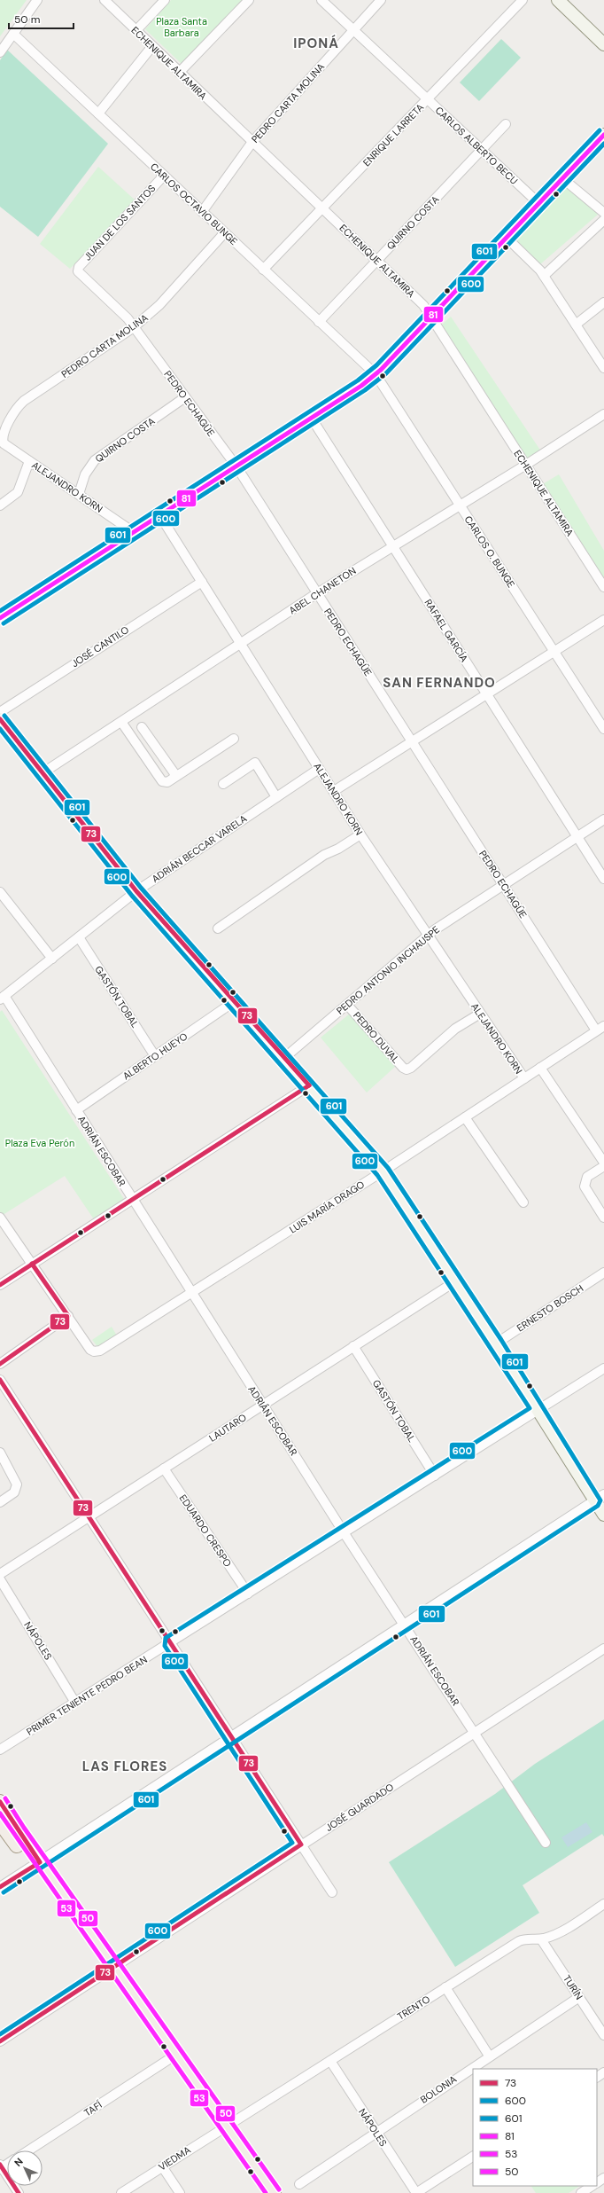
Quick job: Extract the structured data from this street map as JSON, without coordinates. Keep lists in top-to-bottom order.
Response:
{
  "streets": {
    "street": [
      "ECHENIQUE ALTAMIRA",
      "PEDRO CARTA MOLINA",
      "ENRIQUE LARRETA",
      "CARLOS ALBERTO BECU",
      "CARLOS OCTAVIO BUNGE",
      "JUAN DE LOS SANTOS",
      "QUIRNO COSTA",
      "PEDRO ECHAGÜE",
      "ALEJANDRO KORN",
      "CARLOS O. BUNGE",
      "ABEL CHANETON",
      "RAFAEL GARCÍA",
      "JOSÉ CANTILO",
      "ADRIÁN BECCAR VARELA",
      "PEDRO ANTONIO INCHAUSPE",
      "GASTÓN TOBAL",
      "PEDRO DUVAL",
      "ALBERTO HUEYO",
      "ADRIÁN ESCOBAR",
      "LUIS MARÍA DRAGO",
      "ERNESTO BOSCH",
      "LAUTARO",
      "EDUARDO CRESPO",
      "NÁPOLES",
      "PRIMER TENIENTE PEDRO BEAN",
      "JOSÉ GUARDADO",
      "TURÍN",
      "TRENTO",
      "BOLONIA",
      "TAFÍ",
      "VIEDMA"
    ]
  },
  "crossings": [
    ["ECHENIQUE ALTAMIRA", "PEDRO CARTA MOLINA"],
    ["ECHENIQUE ALTAMIRA", "ENRIQUE LARRETA"],
    ["ECHENIQUE ALTAMIRA", "QUIRNO COSTA"],
    ["ECHENIQUE ALTAMIRA", "ABEL CHANETON"],
    ["PEDRO CARTA MOLINA", "CARLOS ALBERTO BECU"],
    ["PEDRO CARTA MOLINA", "CARLOS OCTAVIO BUNGE"],
    ["PEDRO CARTA MOLINA", "PEDRO ECHAGÜE"],
    ["PEDRO CARTA MOLINA", "ALEJANDRO KORN"],
    ["ENRIQUE LARRETA", "CARLOS ALBERTO BECU"],
    ["ENRIQUE LARRETA", "CARLOS OCTAVIO BUNGE"],
    ["CARLOS ALBERTO BECU", "QUIRNO COSTA"],
    ["CARLOS OCTAVIO BUNGE", "JUAN DE LOS SANTOS"],
    ["CARLOS OCTAVIO BUNGE", "QUIRNO COSTA"],
    ["CARLOS OCTAVIO BUNGE", "CARLOS O. BUNGE"],
    ["JUAN DE LOS SANTOS", "PEDRO ECHAGÜE"],
    ["QUIRNO COSTA", "PEDRO ECHAGÜE"],
    ["QUIRNO COSTA", "ALEJANDRO KORN"],
    ["PEDRO ECHAGÜE", "ABEL CHANETON"],
    ["PEDRO ECHAGÜE", "PEDRO ANTONIO INCHAUSPE"],
    ["PEDRO ECHAGÜE", "LUIS MARÍA DRAGO"],
    ["ALEJANDRO KORN", "ABEL CHANETON"],
    ["ALEJANDRO KORN", "JOSÉ CANTILO"],
    ["ALEJANDRO KORN", "ADRIÁN BECCAR VARELA"],
    ["ALEJANDRO KORN", "PEDRO ANTONIO INCHAUSPE"],
    ["ALEJANDRO KORN", "PEDRO DUVAL"],
    ["ALEJANDRO KORN", "LUIS MARÍA DRAGO"],
    ["CARLOS O. BUNGE", "ABEL CHANETON"],
    ["ABEL CHANETON", "RAFAEL GARCÍA"],
    ["RAFAEL GARCÍA", "PEDRO ANTONIO INCHAUSPE"],
    ["ADRIÁN BECCAR VARELA", "GASTÓN TOBAL"],
    ["ADRIÁN BECCAR VARELA", "ADRIÁN ESCOBAR"],
    ["PEDRO ANTONIO INCHAUSPE", "PEDRO DUVAL"],
    ["GASTÓN TOBAL", "ALBERTO HUEYO"],
    ["GASTÓN TOBAL", "LAUTARO"],
    ["GASTÓN TOBAL", "PRIMER TENIENTE PEDRO BEAN"],
    ["ALBERTO HUEYO", "ADRIÁN ESCOBAR"],
    ["ADRIÁN ESCOBAR", "LUIS MARÍA DRAGO"],
    ["ADRIÁN ESCOBAR", "LAUTARO"],
    ["ADRIÁN ESCOBAR", "PRIMER TENIENTE PEDRO BEAN"],
    ["ADRIÁN ESCOBAR", "JOSÉ GUARDADO"],
    ["LAUTARO", "EDUARDO CRESPO"],
    ["EDUARDO CRESPO", "PRIMER TENIENTE PEDRO BEAN"],
    ["NÁPOLES", "PRIMER TENIENTE PEDRO BEAN"],
    ["NÁPOLES", "TRENTO"],
    ["NÁPOLES", "BOLONIA"],
    ["TURÍN", "TRENTO"],
    ["TURÍN", "BOLONIA"],
    ["TRENTO", "VIEDMA"]
  ],
  "districts": ["IPONÁ", "SAN FERNANDO", "LAS FLORES"],
  "parks": ["Plaza Santa Barbara", "Plaza Eva Perón"],
  "lines": [
    "transit line 601",
    "transit line 81",
    "transit line 600",
    "transit line 73",
    "transit line 50",
    "transit line 53"
  ],
  "legend": [
    "73",
    "600",
    "601",
    "81",
    "53",
    "50"
  ],
  "scale_bar": "50 m",
  "north": "top left"
}
